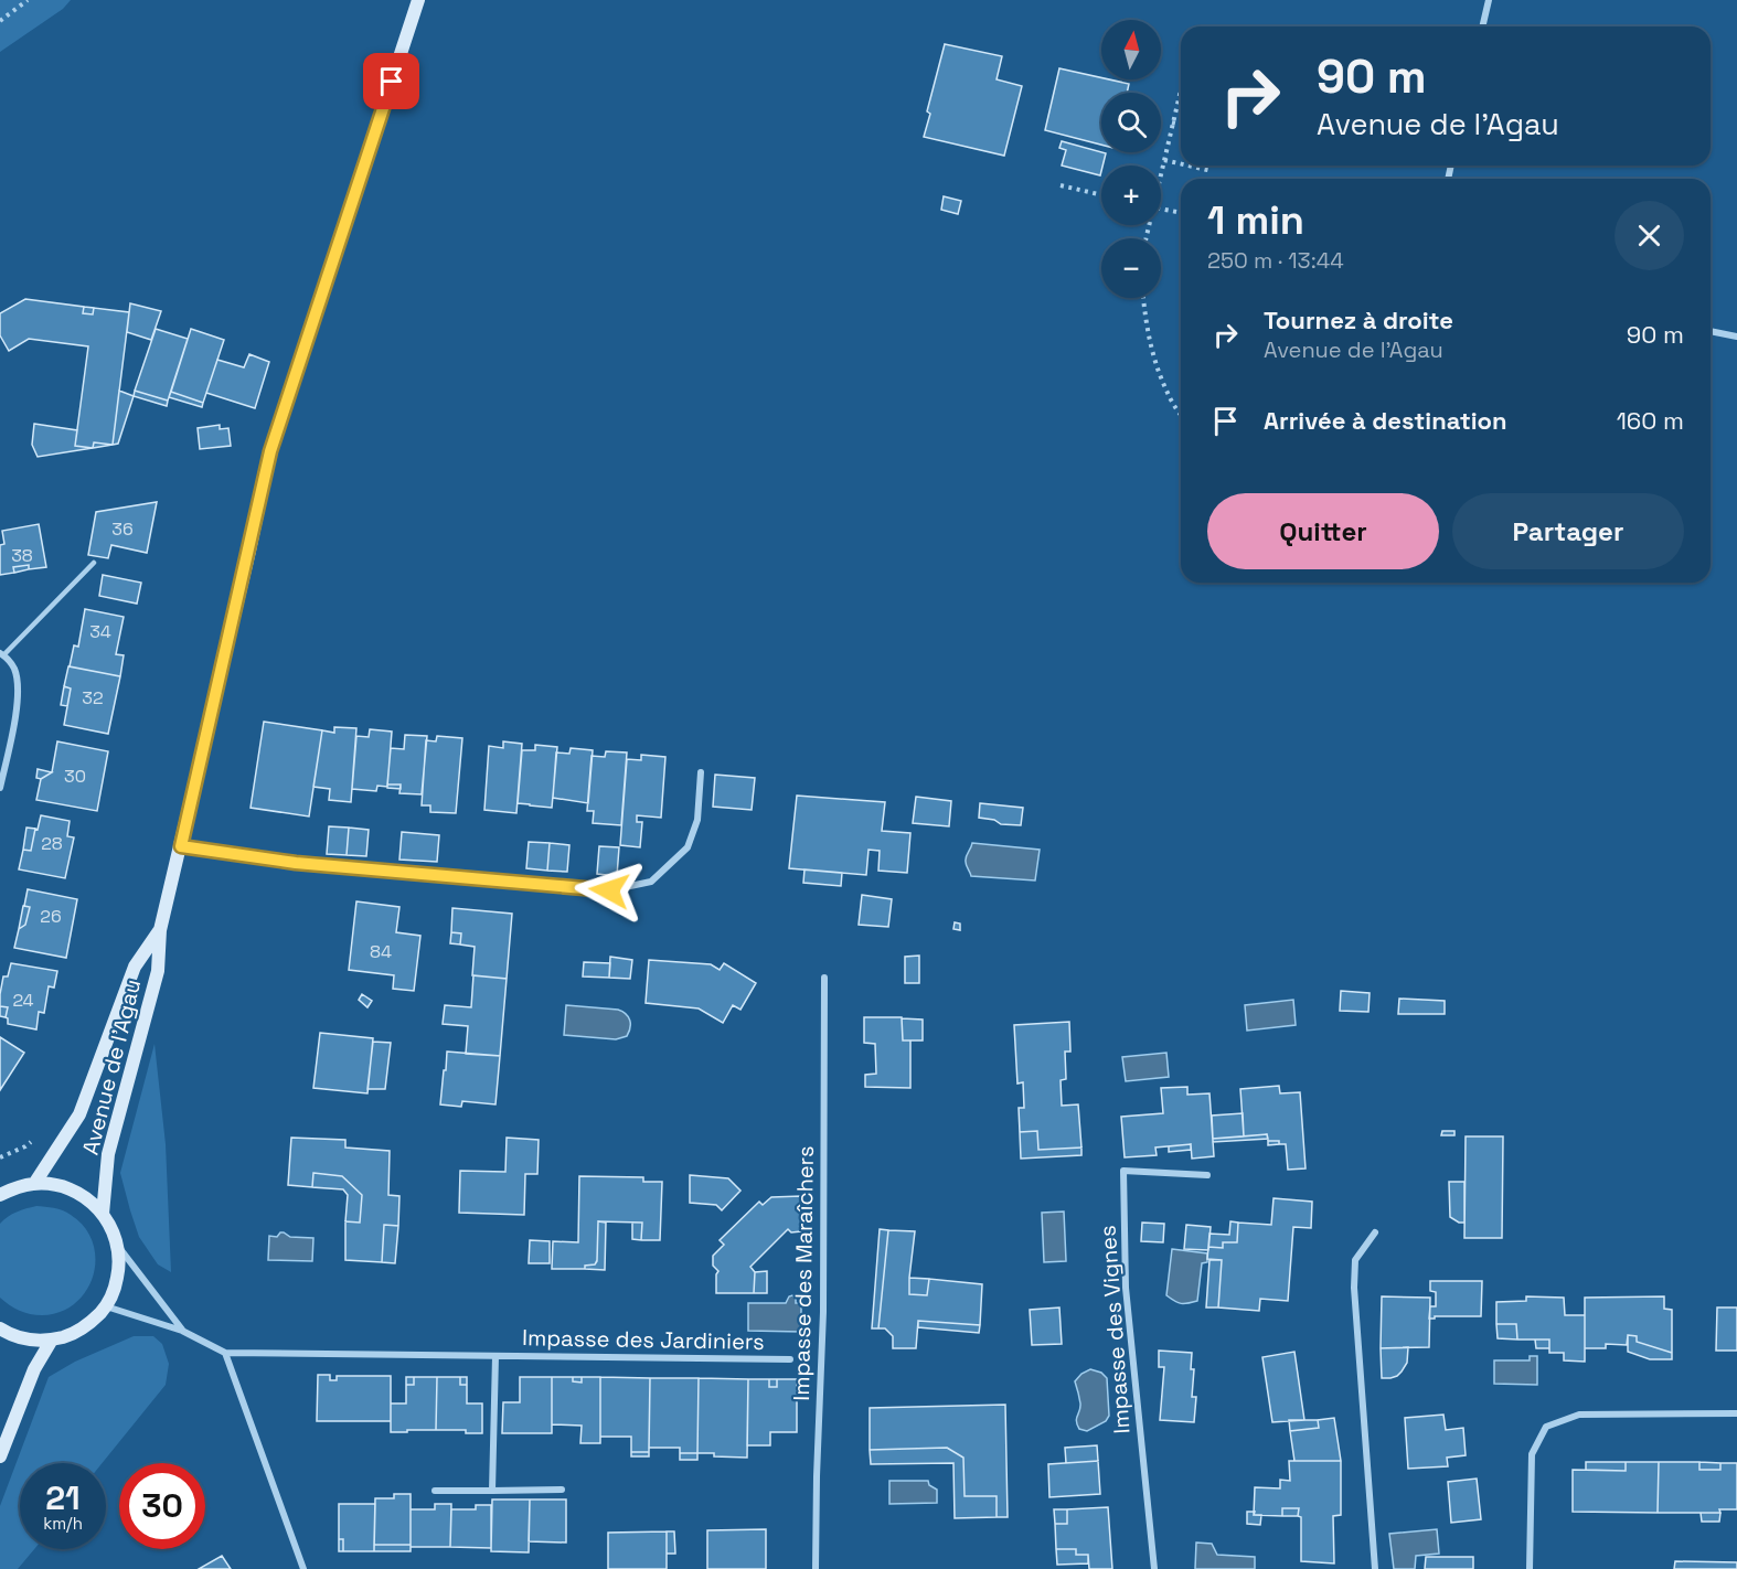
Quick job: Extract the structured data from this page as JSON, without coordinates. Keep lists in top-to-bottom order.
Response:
{
  "streets": {
    "street": [
      "Avenue de l'Agau",
      "Impasse des Maraîchers",
      "Impasse des Vignes",
      "Impasse des Jardiniers"
    ]
  },
  "house_numbers": [
    "36",
    "38",
    "34",
    "32",
    "30",
    "28",
    "26",
    "84",
    "24"
  ],
  "north": "top",
  "page": {
    "map_buttons": ["+", "−"],
    "turn": ["90 m", "Avenue de l'Agau"],
    "heading": ["1 min", "250 m · 13:44"],
    "list": [
      {
        "name": "Tournez à droite",
        "note": "Avenue de l'Agau",
        "value": "90 m"
      },
      {
        "name": "Arrivée à destination",
        "value": "160 m"
      }
    ],
    "buttons": ["Quitter", "Partager"],
    "speed": "21 km/h",
    "limit": "30"
  }
}
